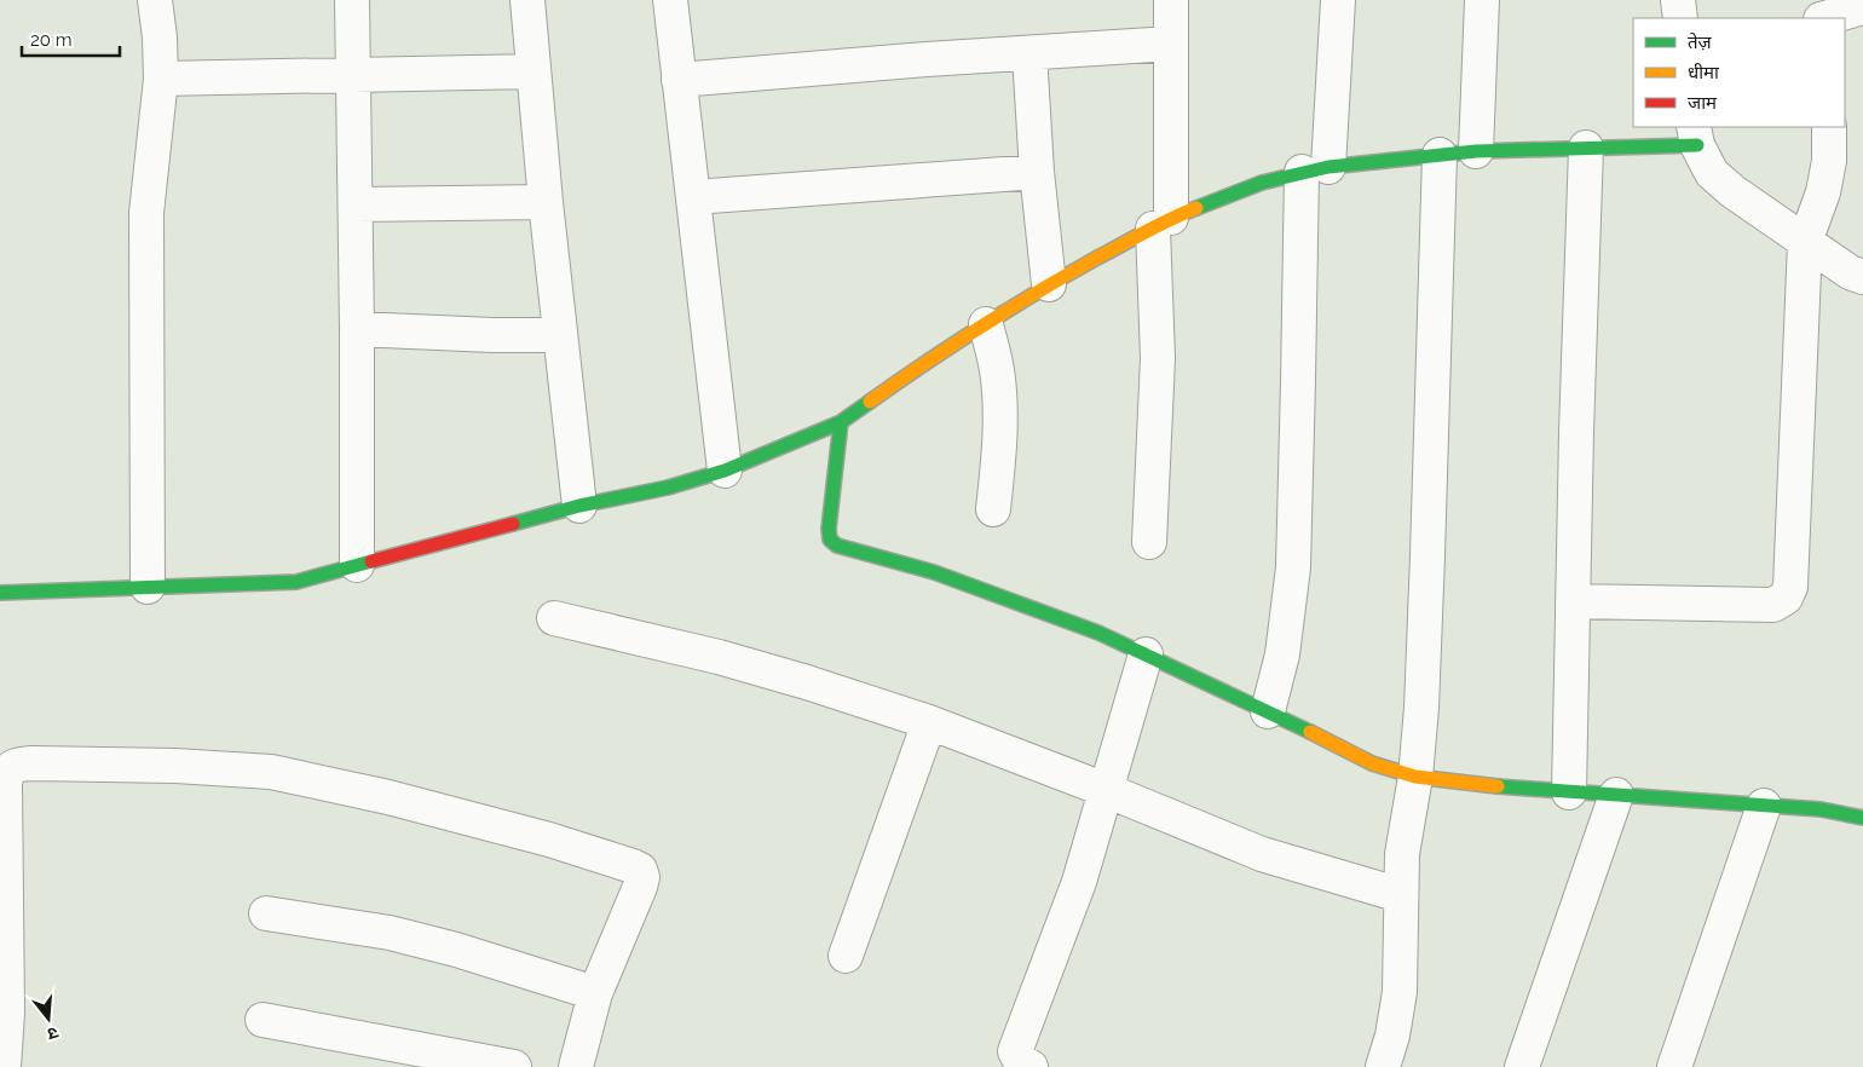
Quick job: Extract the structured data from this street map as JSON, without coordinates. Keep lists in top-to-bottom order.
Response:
{
  "legend": ["तेज़", "धीमा", "जाम"],
  "scale_bar": "20 m",
  "north": "bottom"
}
